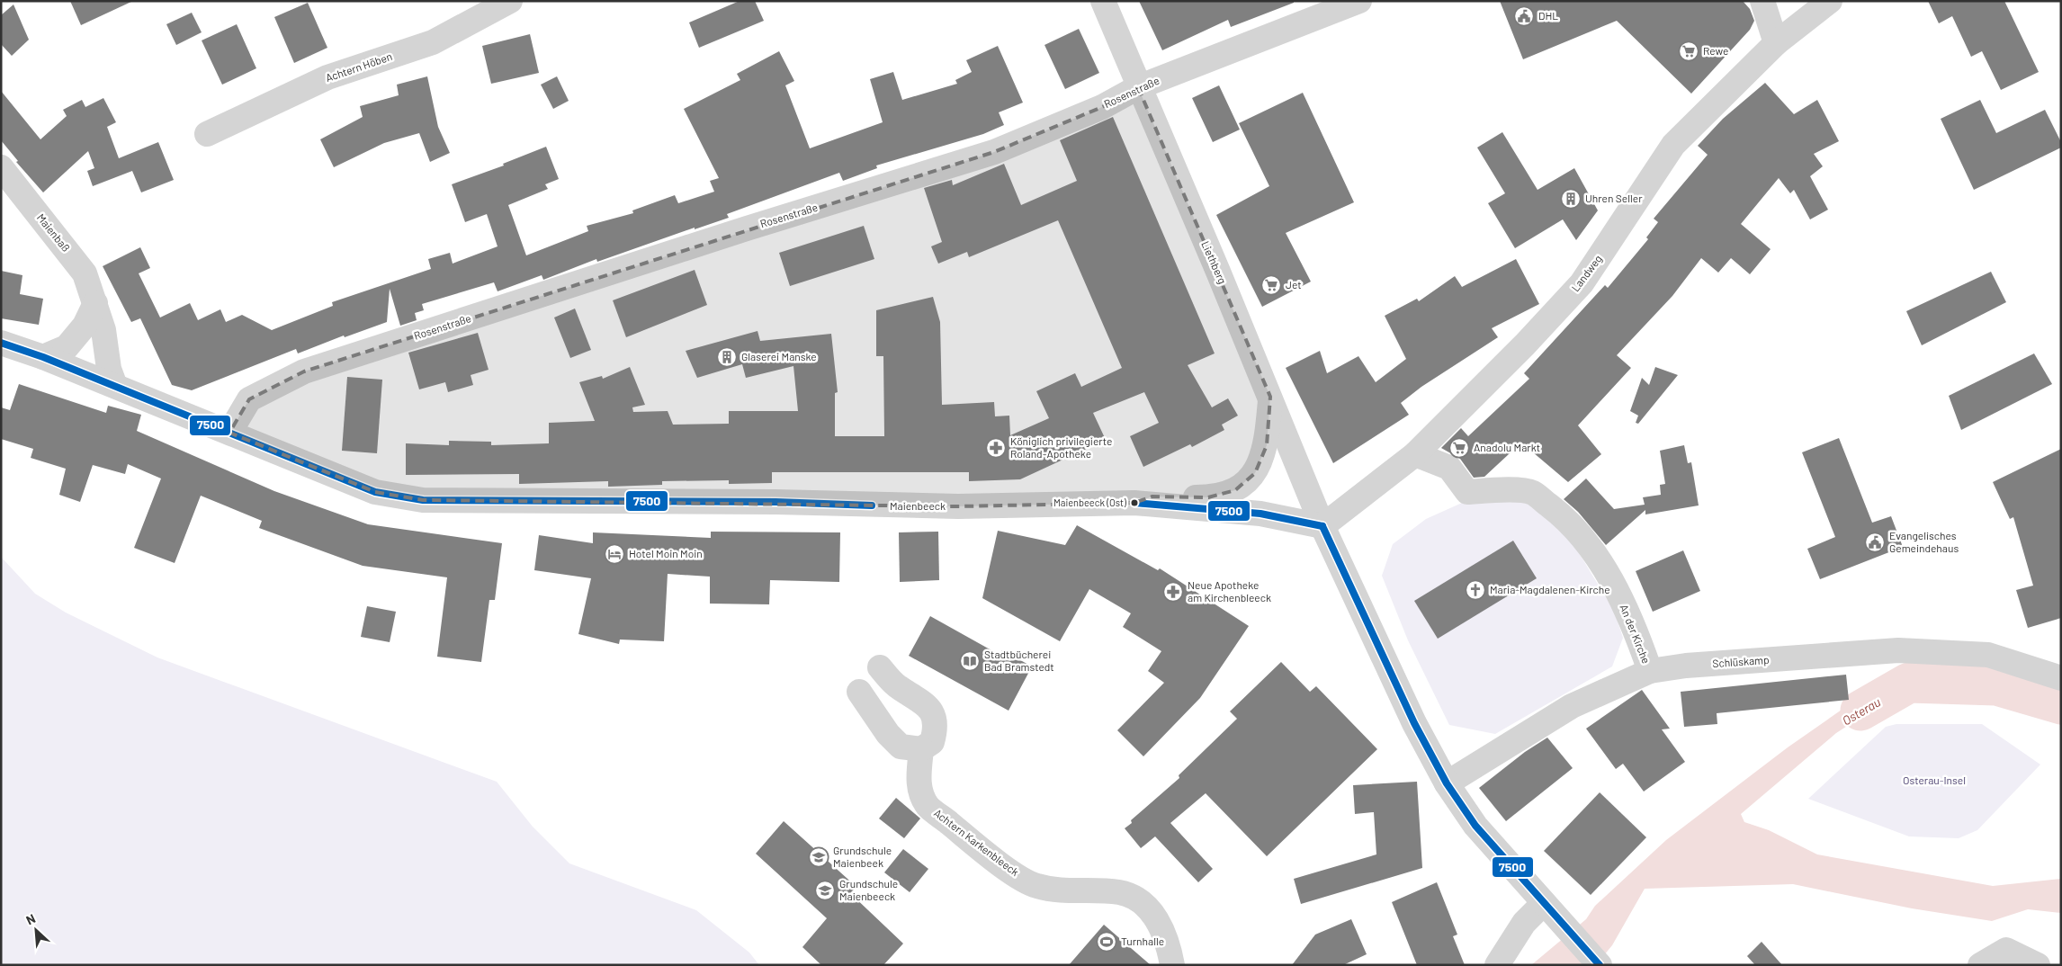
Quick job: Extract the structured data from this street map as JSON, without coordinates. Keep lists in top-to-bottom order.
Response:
{
  "streets": {
    "street": [
      "Achtern Höben",
      "Rosenstraße",
      "Maienbaß",
      "Liethberg",
      "Landweg",
      "Maienbeeck",
      "An der Kirche",
      "Schlüskamp",
      "Achtern Karkenbleeck"
    ]
  },
  "crossings": [
    ["Rosenstraße", "Liethberg"],
    ["Rosenstraße", "Maienbeeck"],
    ["Maienbaß", "Maienbeeck"],
    ["Liethberg", "Landweg"],
    ["Liethberg", "Maienbeeck"],
    ["Liethberg", "Schlüskamp"],
    ["Landweg", "Maienbeeck"],
    ["Landweg", "An der Kirche"],
    ["An der Kirche", "Schlüskamp"]
  ],
  "water": ["Osterau"],
  "parks": ["Osterau-Insel"],
  "places": {
    "public building": ["DHL", "Evangelisches Gemeindehaus"],
    "supermarket": ["Rewe", "Jet", "Anadolu Markt"],
    "building": ["Uhren Seller", "Glaserei Manske"],
    "pharmacy": ["Königlich privilegierte Roland-Apotheke", "Neue Apotheke am Kirchenbleeck"],
    "other": ["Maienbeeck (Ost)"],
    "hotel": ["Hotel Moin Moin"],
    "church": ["Maria-Magdalenen-Kirche"],
    "library": ["Stadtbücherei Bad Bramstedt"],
    "school or university": ["Grundschule Maienbeek", "Grundschule Maienbeeck"],
    "sports": ["Turnhalle"]
  },
  "lines": ["transit line 7500"],
  "north": "top left"
}
